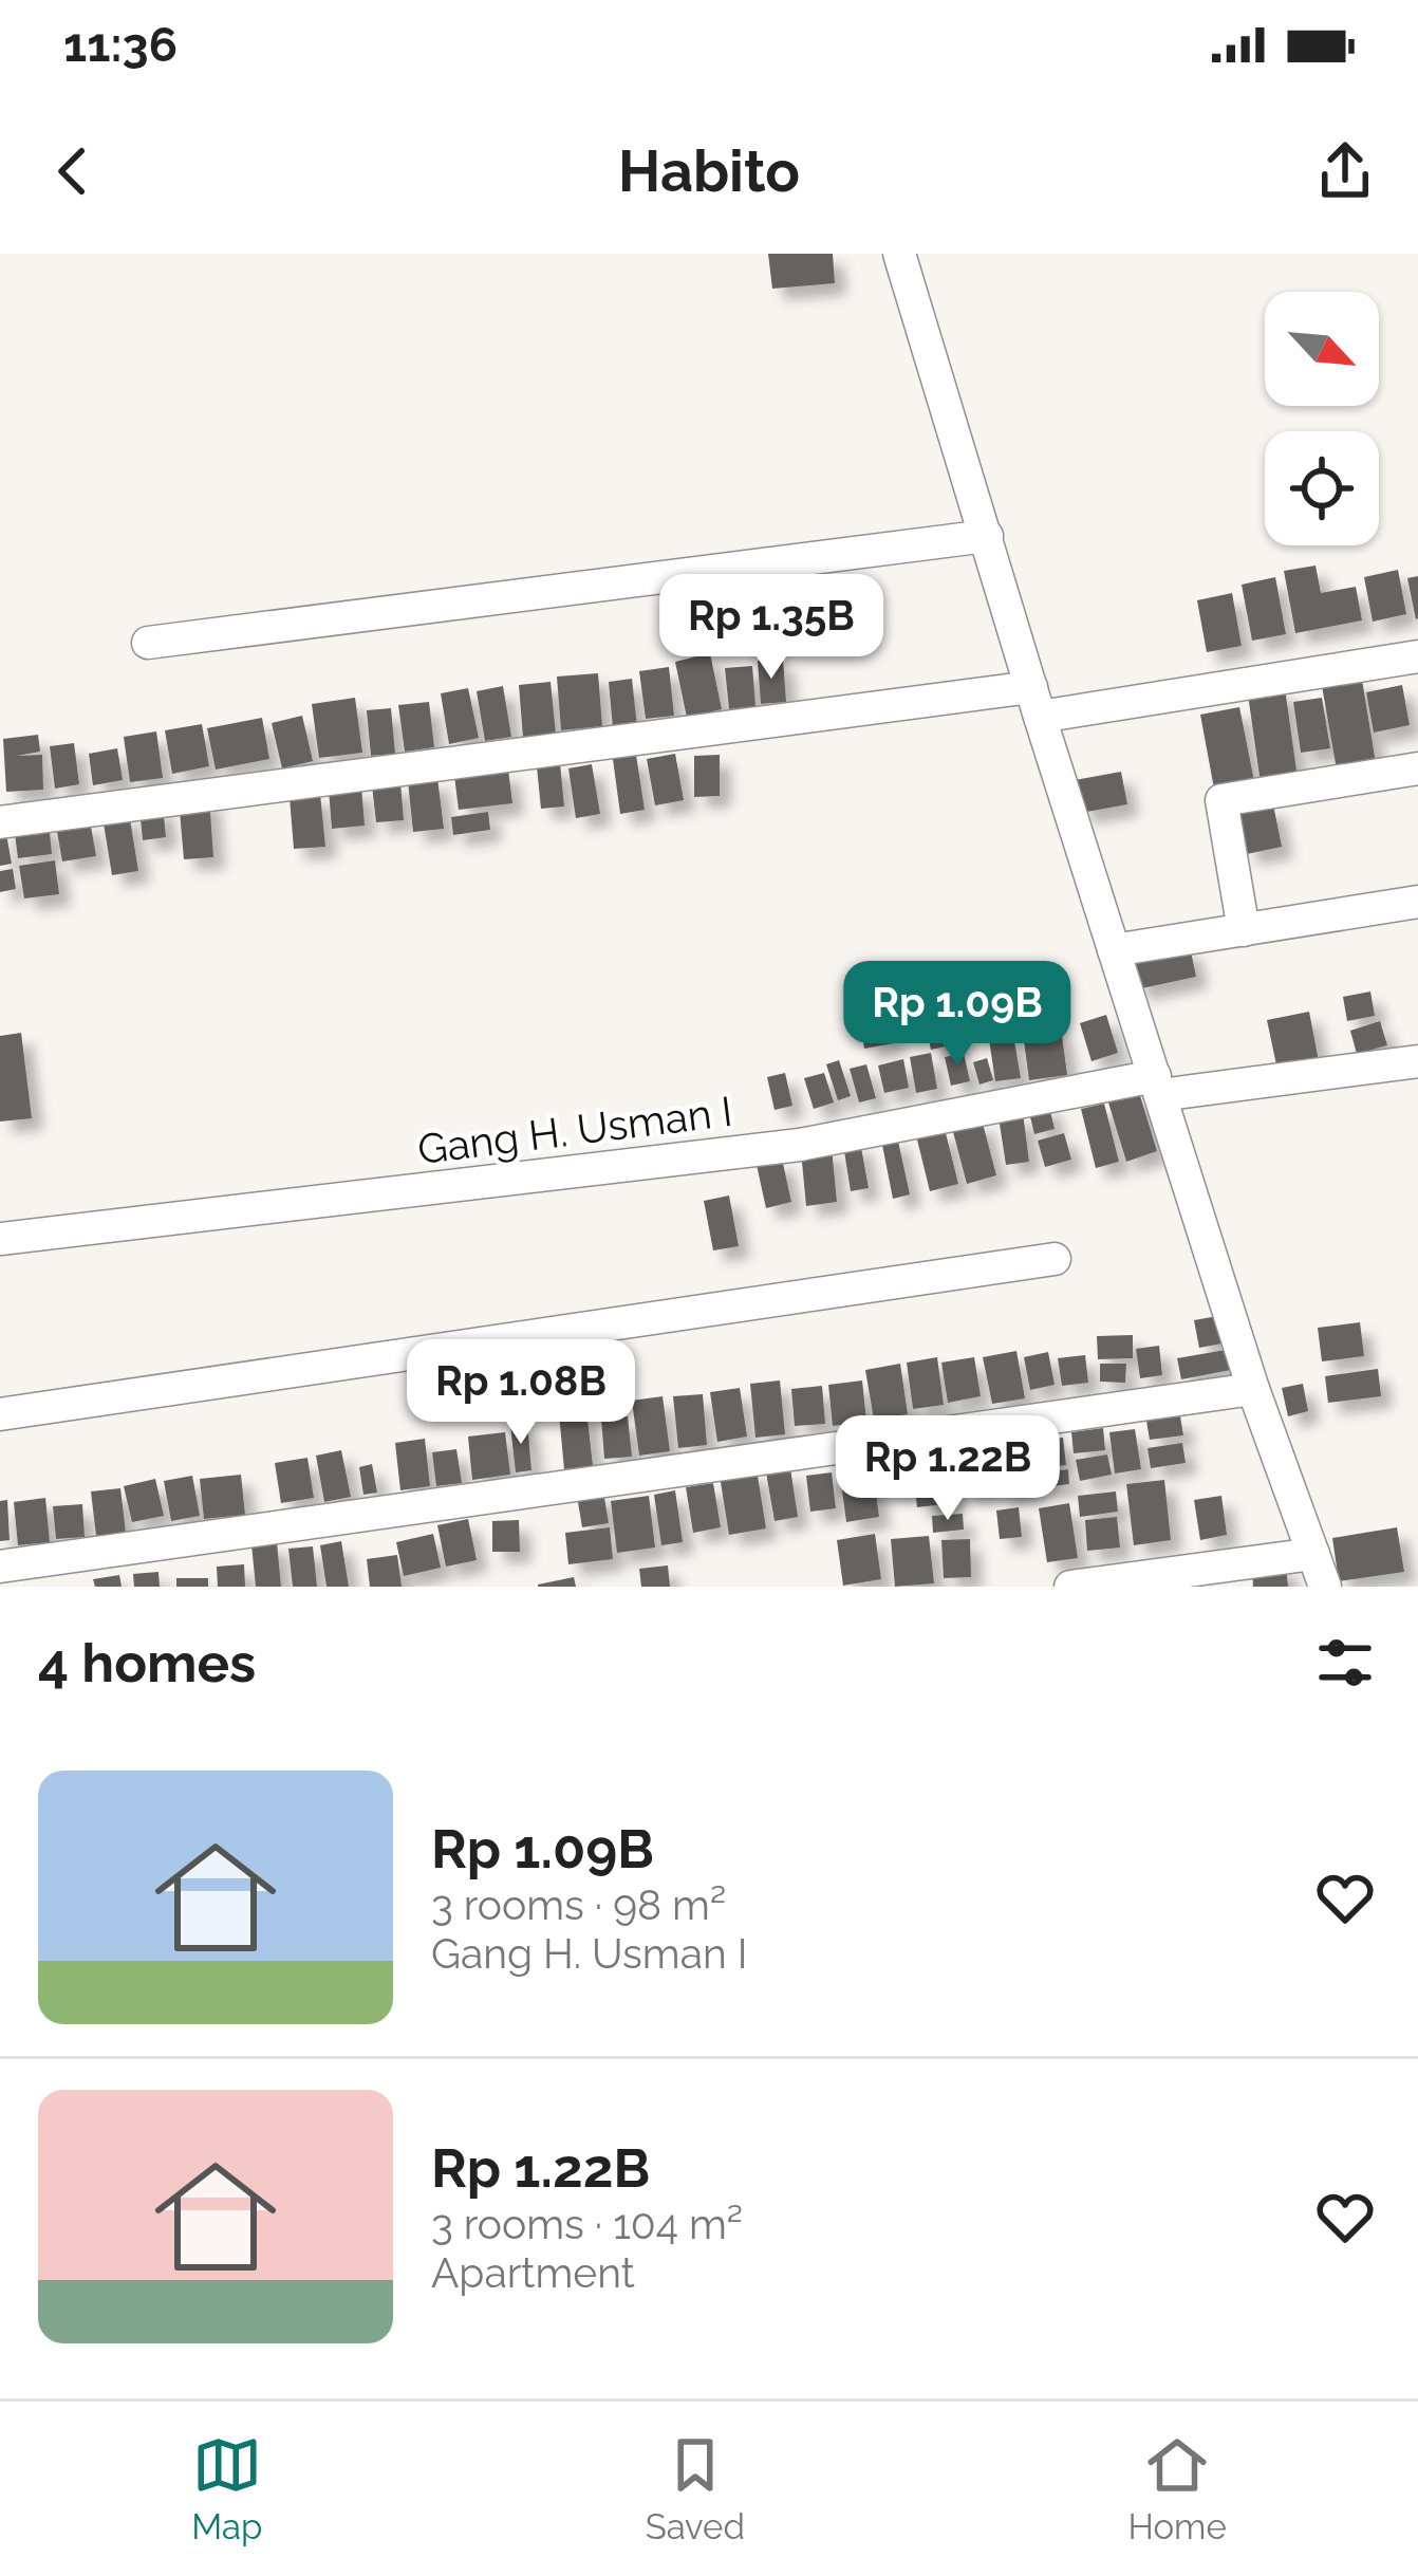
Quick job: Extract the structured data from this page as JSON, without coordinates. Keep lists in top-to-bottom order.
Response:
{
  "streets": {
    "street": ["Gang H. Usman I"]
  },
  "north": "bottom right",
  "page": {
    "status": "11:36",
    "header": "Habito",
    "price": [
      "Rp 1.35B",
      "Rp 1.09B",
      "Rp 1.08B",
      "Rp 1.22B"
    ],
    "heading": "4 homes",
    "list": [
      {
        "name": "Rp 1.09B",
        "note": "3 rooms · 98 m² · Gang H. Usman I"
      },
      {
        "name": "Rp 1.22B",
        "note": "3 rooms · 104 m² · Apartment"
      }
    ],
    "tabs": ["Map", "Saved", "Home"]
  }
}
